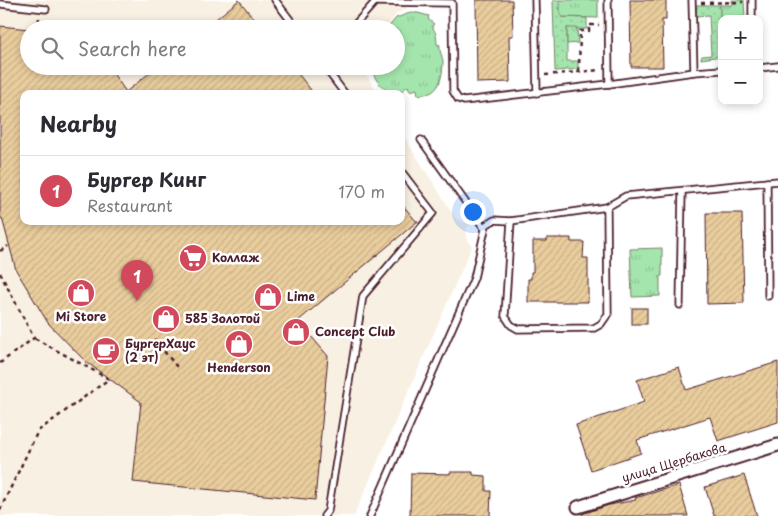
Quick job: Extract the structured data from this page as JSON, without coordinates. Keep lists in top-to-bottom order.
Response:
{
  "streets": {
    "street": ["улица Щербакова"]
  },
  "places": {
    "supermarket": ["Коллаж"],
    "shop": [
      "Mi Store",
      "Lime",
      "585 Золотой",
      "Concept Club",
      "Henderson"
    ],
    "cafe": ["БургерХаус (2 эт)"]
  },
  "page": {
    "map_buttons": ["+", "−"],
    "search": "Search here",
    "heading": "Nearby",
    "list": [
      {
        "mark": "1",
        "name": "Бургер Кинг",
        "note": "Restaurant",
        "value": "170 m"
      }
    ],
    "pins": "1"
  }
}
